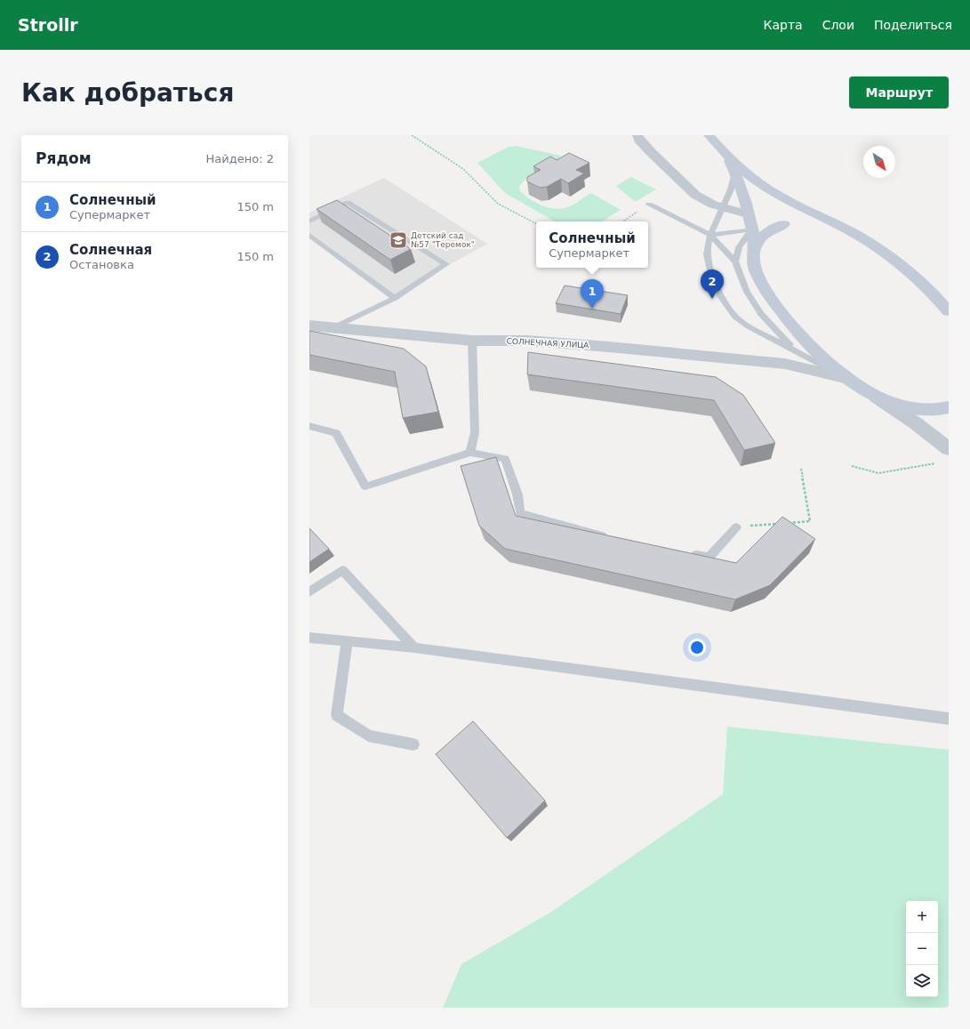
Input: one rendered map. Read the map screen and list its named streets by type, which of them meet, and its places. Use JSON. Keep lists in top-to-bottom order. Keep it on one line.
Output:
{"streets":{"street":["СОЛНЕЧНАЯ УЛИЦА"]},"places":{"school or university":["Детский сад №57 \"Теремок\""]},"north":"bottom right","page":{"header":"Strollr","nav":["Карта","Слои","Поделиться"],"buttons":"Маршрут","title":"Как добраться","heading":["Рядом","Найдено: 2"],"list":[{"mark":"1","name":"Солнечный","note":"Супермаркет","value":"150 m"},{"mark":"2","name":"Солнечная","note":"Остановка","value":"150 m"}],"popup":["Солнечный","Супермаркет"],"pins":["2","1"],"map_buttons":["+","−"]}}
